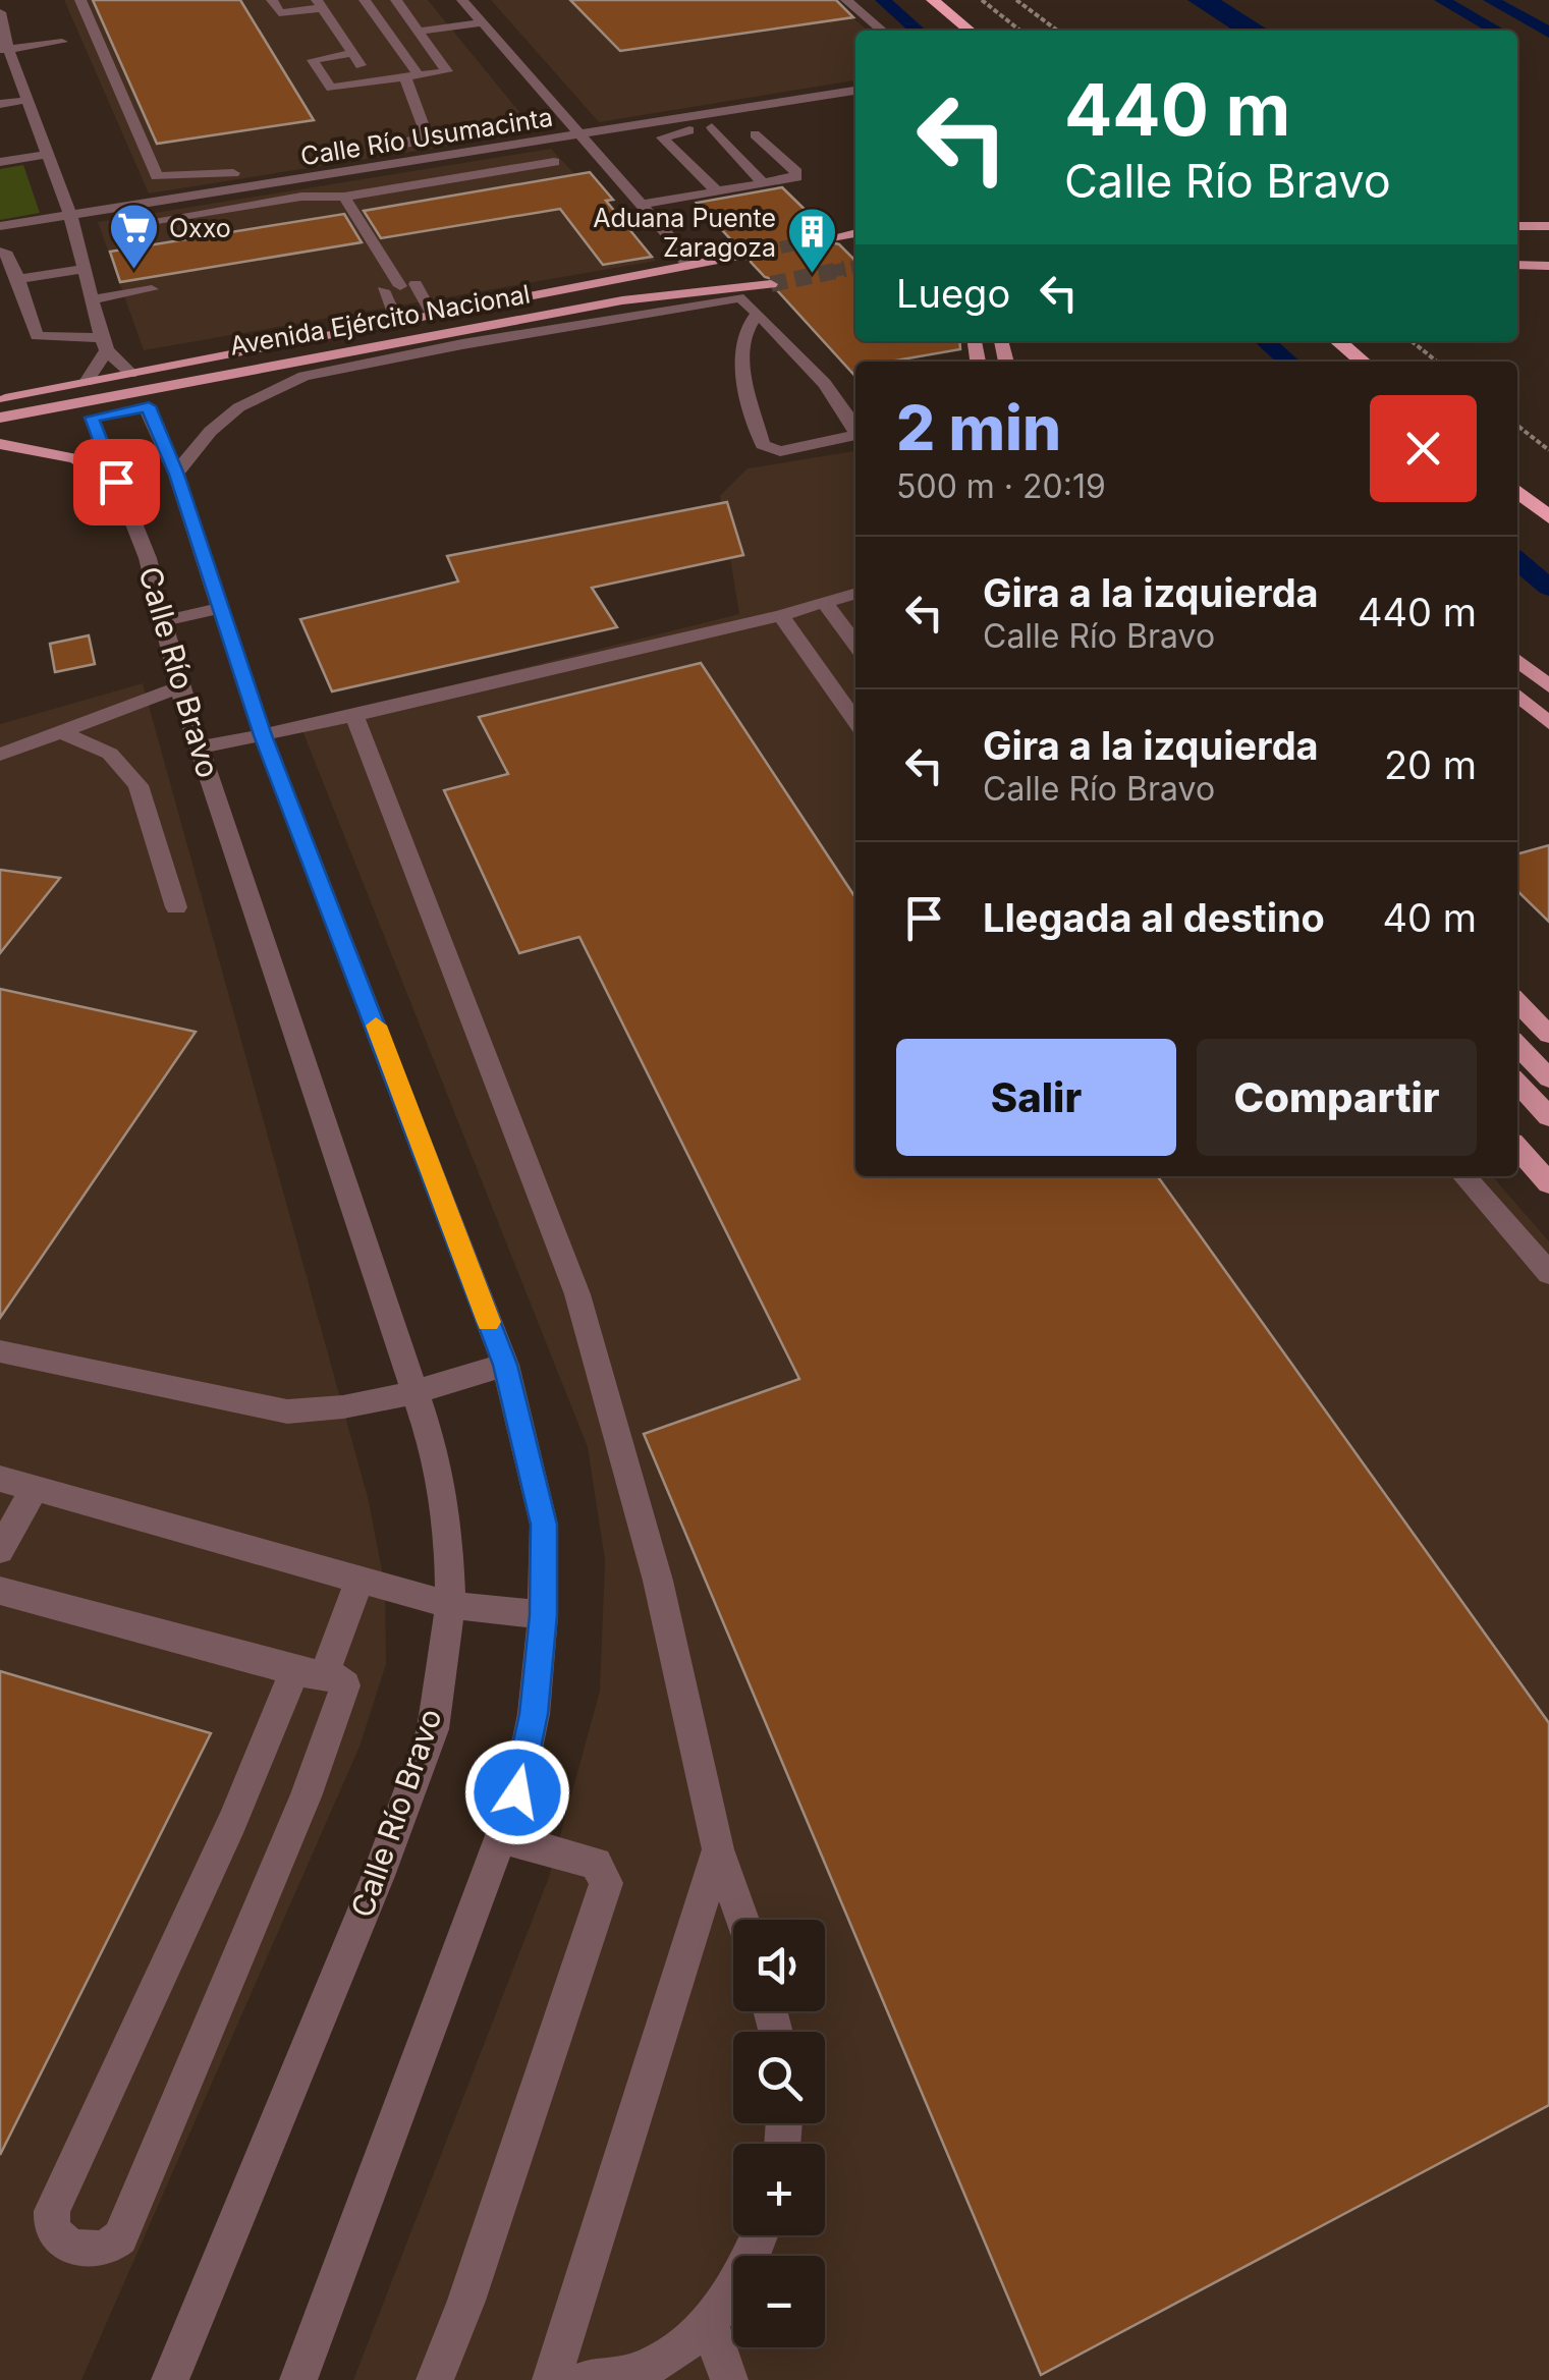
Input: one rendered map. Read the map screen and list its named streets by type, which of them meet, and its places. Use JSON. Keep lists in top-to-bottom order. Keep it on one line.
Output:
{"streets":{"main road":["Avenida Ejército Nacional"],"street":["Calle Río Usumacinta","Calle Río Bravo"]},"places":{"supermarket":["Oxxo"],"building":["Aduana Puente Zaragoza"]},"page":{"turn":["440 m","Calle Río Bravo"],"then":"Luego","heading":["2 min","500 m · 20:19"],"list":[{"name":"Gira a la izquierda","note":"Calle Río Bravo","value":"440 m"},{"name":"Gira a la izquierda","note":"Calle Río Bravo","value":"20 m"},{"name":"Llegada al destino","value":"40 m"}],"buttons":["Salir","Compartir"],"map_buttons":["+","−"]}}
